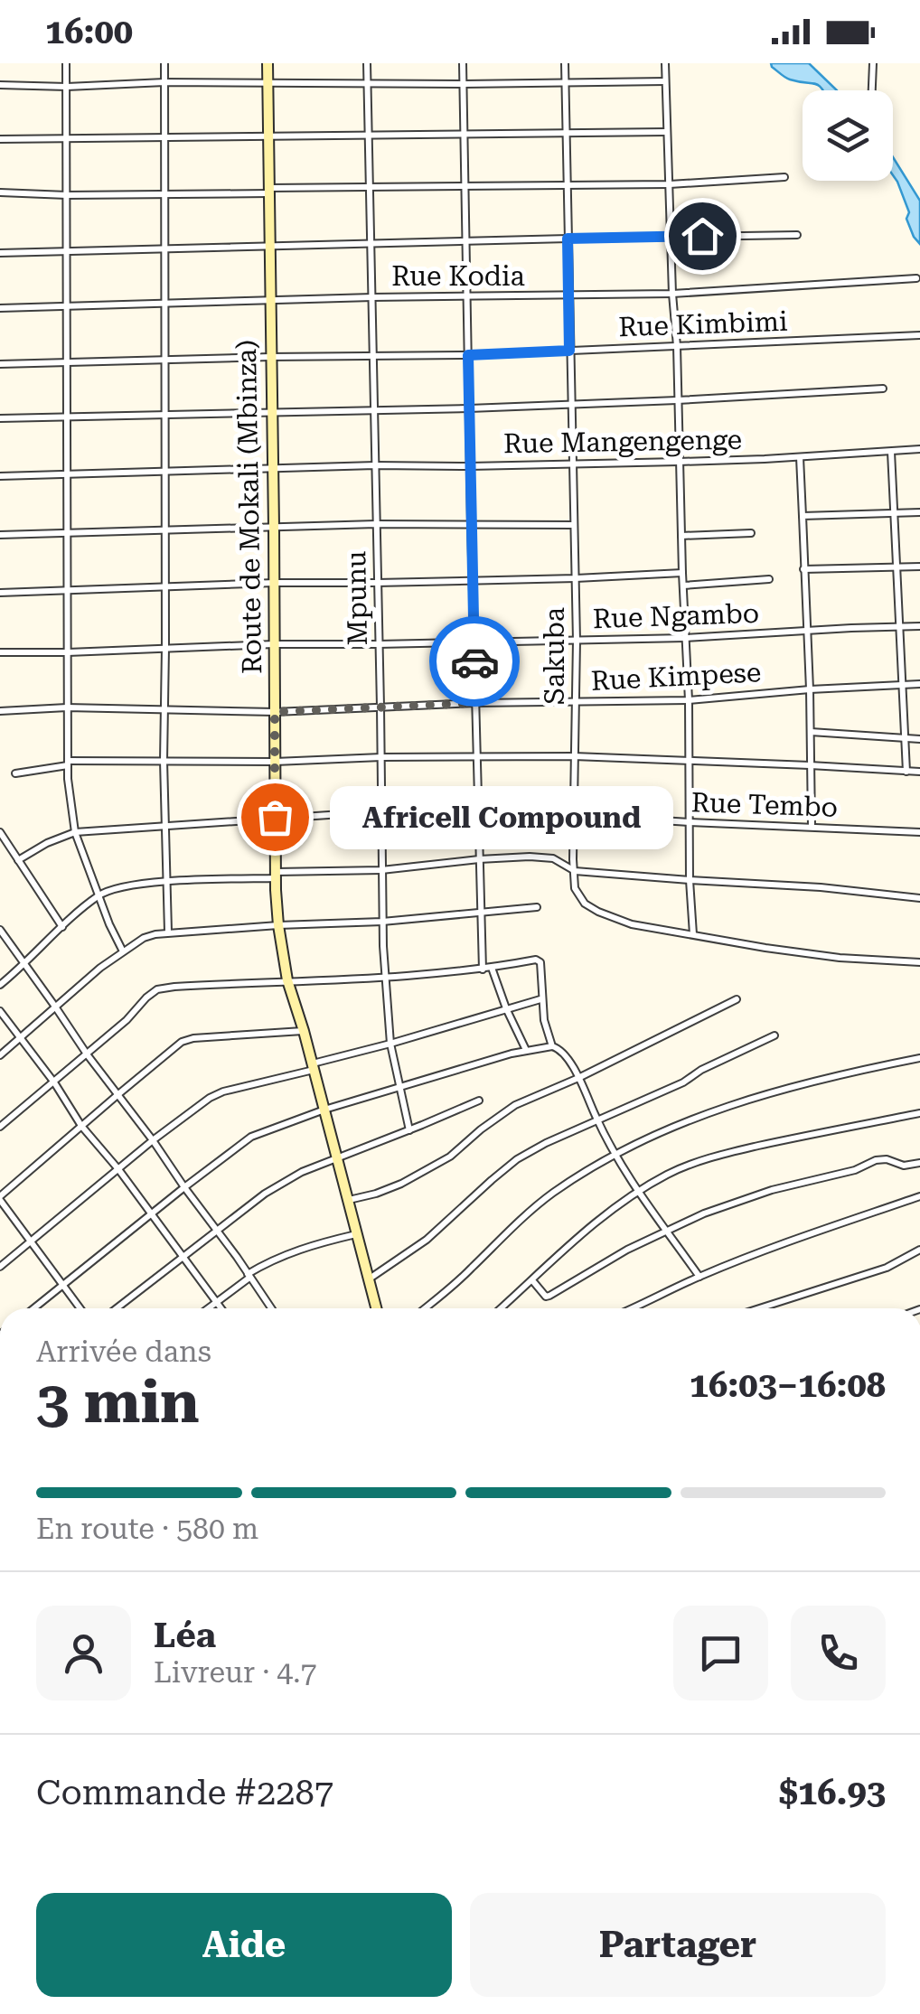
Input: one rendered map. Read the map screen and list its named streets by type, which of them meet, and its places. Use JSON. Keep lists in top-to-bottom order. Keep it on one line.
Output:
{"streets":{"street":["Rue Kodia","Rue Kimbimi","Rue Mangengenge","Route de Mokali (Mbinza)","Mpunu","Rue Ngambo","Sakuba","Rue Kimpese","Rue Tembo"]},"crossings":[["Rue Kodia","Route de Mokali (Mbinza)"],["Rue Kodia","Mpunu"],["Rue Kodia","Sakuba"],["Rue Kimbimi","Route de Mokali (Mbinza)"],["Rue Kimbimi","Mpunu"],["Rue Kimbimi","Sakuba"],["Rue Mangengenge","Route de Mokali (Mbinza)"],["Rue Mangengenge","Mpunu"],["Rue Mangengenge","Sakuba"],["Route de Mokali (Mbinza)","Rue Ngambo"],["Route de Mokali (Mbinza)","Rue Kimpese"],["Route de Mokali (Mbinza)","Rue Tembo"],["Mpunu","Rue Ngambo"],["Mpunu","Rue Kimpese"],["Mpunu","Rue Tembo"],["Rue Ngambo","Sakuba"],["Sakuba","Rue Kimpese"],["Sakuba","Rue Tembo"]],"places":["Africell Compound"],"page":{"status":"16:00","bubble":"Africell Compound","heading":["3 min","Arrivée dans","16:03–16:08"],"panel":["Léa","Livreur · 4.7","Commande #2287","$16.93"],"bar":"En route · 580 m","buttons":["Aide","Partager"]}}
